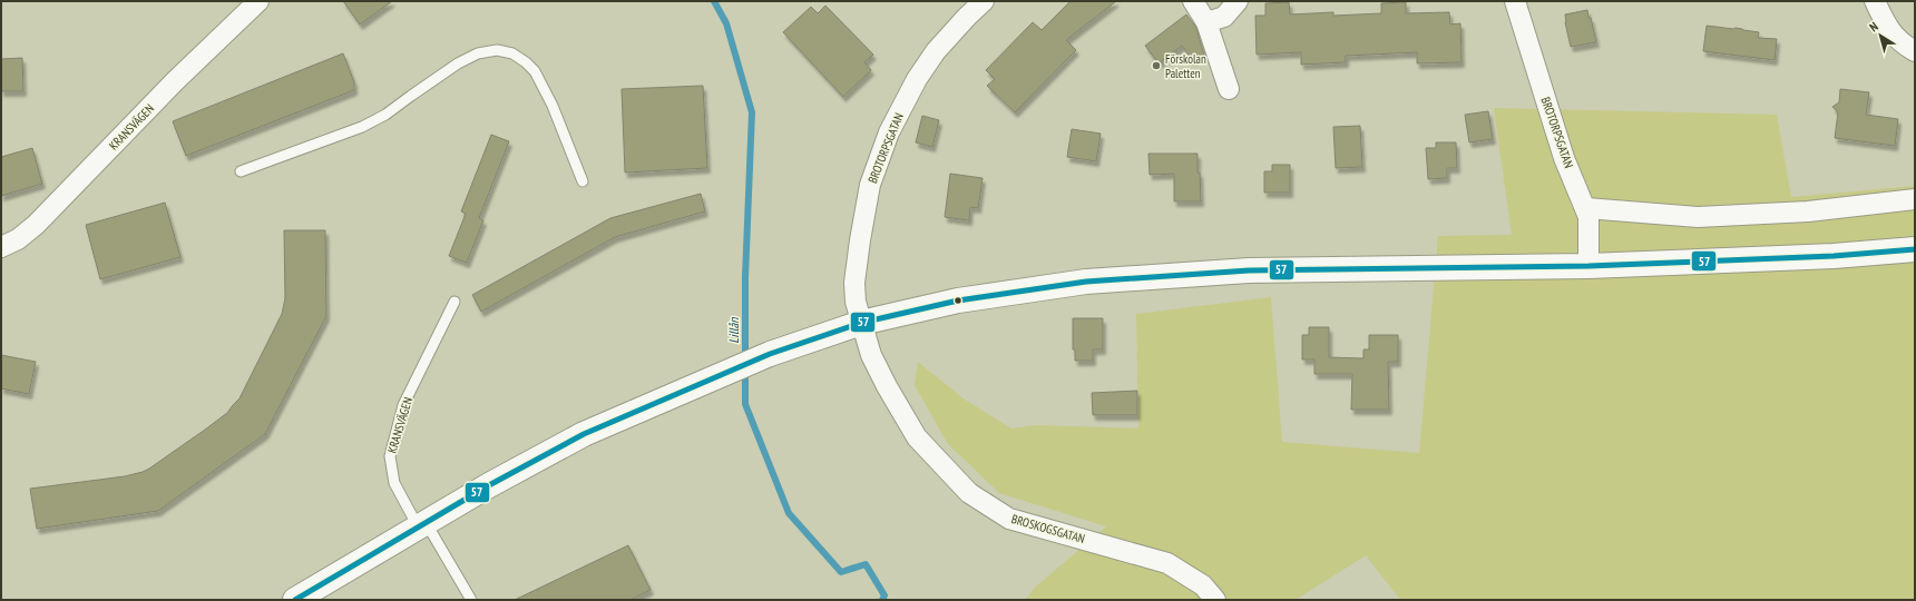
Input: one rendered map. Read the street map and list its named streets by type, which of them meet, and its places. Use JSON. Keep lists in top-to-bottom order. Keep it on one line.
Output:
{"streets":{"street":["KRANSVÄGEN","BROTORPSGATAN","BROSKOGSGATAN"]},"crossings":[["BROTORPSGATAN","BROSKOGSGATAN"]],"water":["Lillån"],"places":["Förskolan Paletten"],"lines":["transit line 57"],"north":"top left"}
